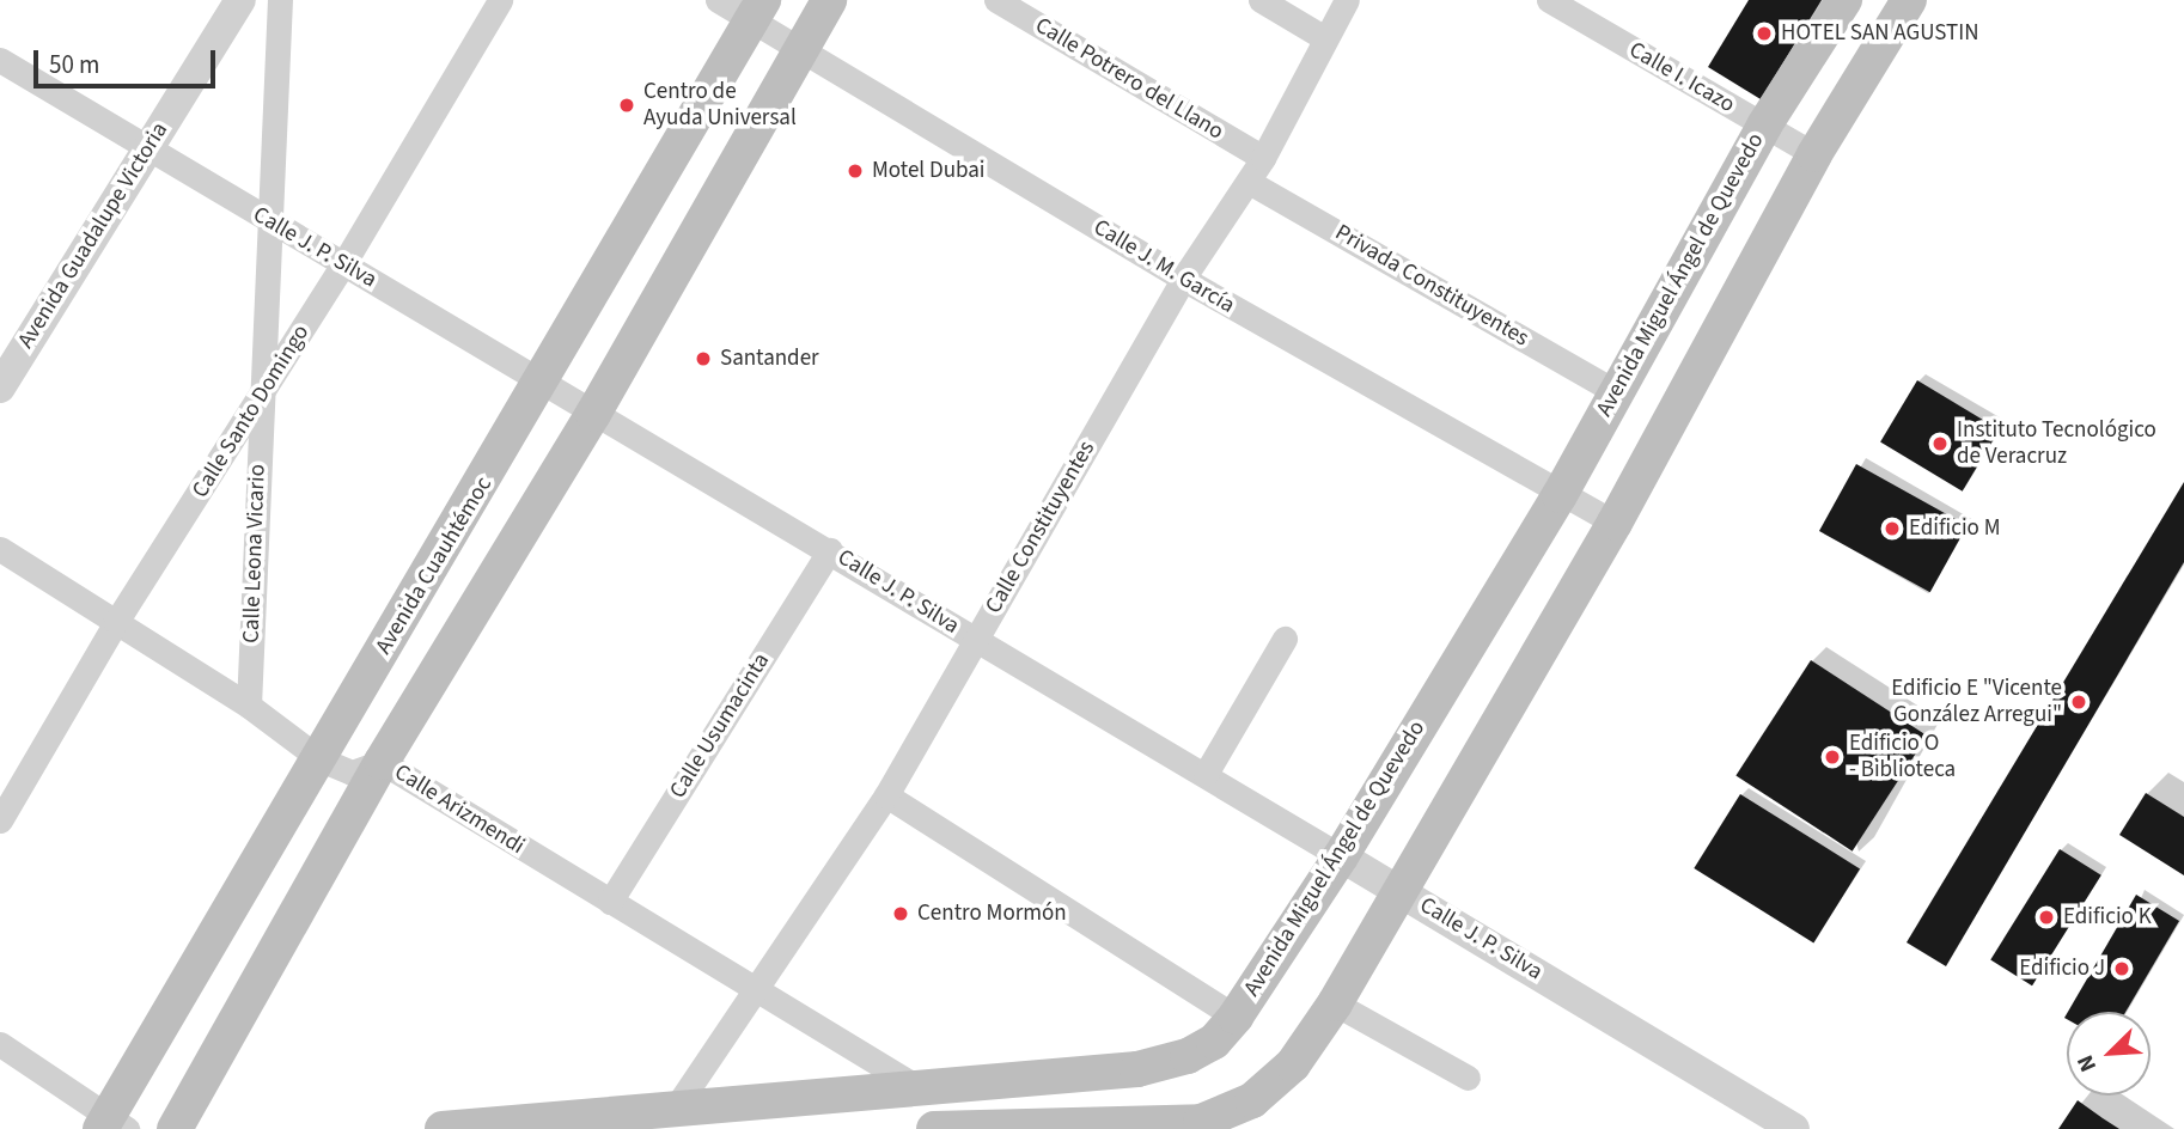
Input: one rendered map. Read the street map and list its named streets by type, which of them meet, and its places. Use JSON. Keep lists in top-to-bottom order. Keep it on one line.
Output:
{"streets":{"main road":["Avenida Miguel Ángel de Quevedo","Avenida Cuauhtémoc"],"street":["Calle I. Icazo","Calle Potrero del Llano","Avenida Guadalupe Victoria","Calle J. P. Silva","Calle J. M. García","Privada Constituyentes","Calle Santo Domingo","Calle Constituyentes","Calle Leona Vicario","Calle Usumacinta","Calle Arizmendi"]},"crossings":[["Calle I. Icazo","Avenida Miguel Ángel de Quevedo"],["Calle Potrero del Llano","Calle Constituyentes"],["Avenida Guadalupe Victoria","Calle J. P. Silva"],["Calle J. P. Silva","Avenida Miguel Ángel de Quevedo"],["Calle J. P. Silva","Calle Santo Domingo"],["Calle J. P. Silva","Calle Constituyentes"],["Calle J. P. Silva","Calle Leona Vicario"],["Calle J. P. Silva","Avenida Cuauhtémoc"],["Calle J. P. Silva","Calle Usumacinta"],["Calle J. M. García","Avenida Miguel Ángel de Quevedo"],["Calle J. M. García","Calle Constituyentes"],["Calle J. M. García","Avenida Cuauhtémoc"],["Avenida Miguel Ángel de Quevedo","Privada Constituyentes"],["Avenida Miguel Ángel de Quevedo","Calle Constituyentes"],["Avenida Miguel Ángel de Quevedo","Calle Arizmendi"],["Privada Constituyentes","Calle Constituyentes"],["Calle Santo Domingo","Calle Leona Vicario"],["Calle Santo Domingo","Calle Arizmendi"],["Calle Constituyentes","Calle Arizmendi"],["Calle Leona Vicario","Calle Arizmendi"],["Avenida Cuauhtémoc","Calle Arizmendi"],["Calle Usumacinta","Calle Arizmendi"]],"places":["HOTEL SAN AGUSTIN","Centro de Ayuda Universal","Motel Dubai","Santander","Instituto Tecnológico de Veracruz","Edificio M","Edificio E \"Vicente González Arregui\"","Edificio O - Biblioteca","Centro Mormón","Edificio K","Edificio J"],"scale_bar":"50 m","north":"bottom left"}
